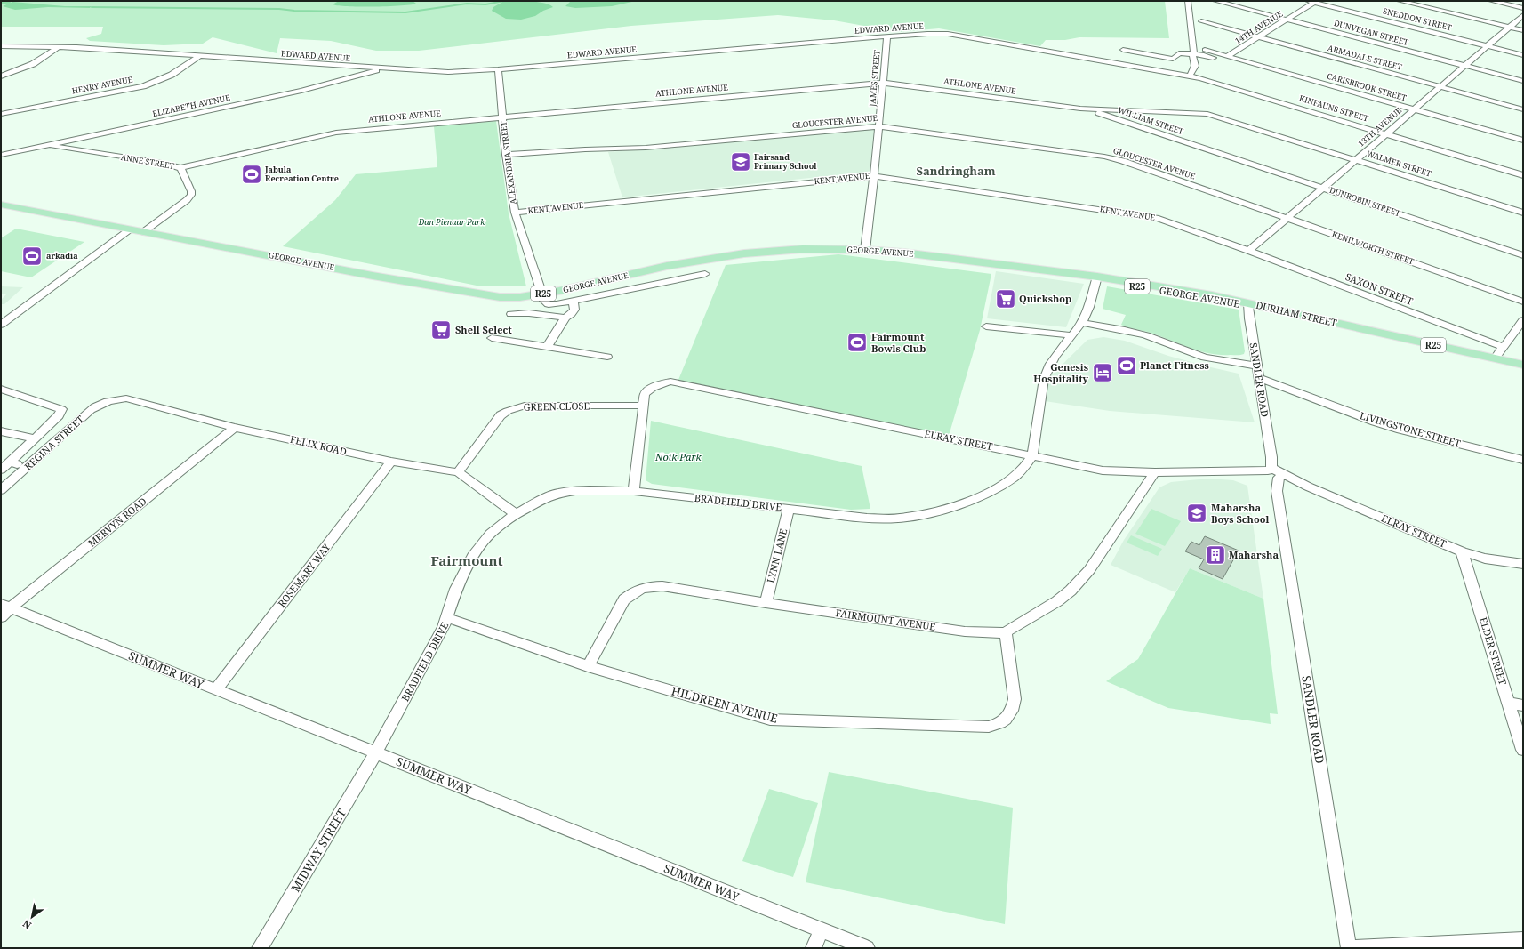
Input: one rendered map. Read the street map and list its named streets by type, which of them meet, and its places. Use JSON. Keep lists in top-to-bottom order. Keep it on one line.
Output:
{"streets":{"main road":["GEORGE AVENUE","R25","DURHAM STREET"],"street":["SNEDDON STREET","14TH AVENUE","EDWARD AVENUE","DUNVEGAN STREET","ARMADALE STREET","JAMES STREET","HENRY AVENUE","ATHLONE AVENUE","CARISBROOK STREET","ELIZABETH AVENUE","KINFAUNS STREET","WILLIAM STREET","GLOUCESTER AVENUE","13TH AVENUE","ANNE STREET","ALEXANDRIA STREET","WALMER STREET","KENT AVENUE","DUNROBIN STREET","KENILWORTH STREET","SAXON STREET","SANDLER ROAD","GREEN CLOSE","LIVINGSTONE STREET","ELRAY STREET","REGINA STREET","FELIX ROAD","BRADFIELD DRIVE","MERVYN ROAD","LYNN LANE","ROSEMARY WAY","FAIRMOUNT AVENUE","ELDER STREET","SUMMER WAY","HILDREEN AVENUE","MIDWAY STREET"]},"crossings":[["SNEDDON STREET","14TH AVENUE"],["SNEDDON STREET","13TH AVENUE"],["14TH AVENUE","DUNVEGAN STREET"],["14TH AVENUE","ARMADALE STREET"],["14TH AVENUE","CARISBROOK STREET"],["EDWARD AVENUE","JAMES STREET"],["EDWARD AVENUE","HENRY AVENUE"],["EDWARD AVENUE","ELIZABETH AVENUE"],["EDWARD AVENUE","KINFAUNS STREET"],["EDWARD AVENUE","ALEXANDRIA STREET"],["DUNVEGAN STREET","13TH AVENUE"],["ARMADALE STREET","13TH AVENUE"],["JAMES STREET","ATHLONE AVENUE"],["JAMES STREET","GLOUCESTER AVENUE"],["JAMES STREET","KENT AVENUE"],["JAMES STREET","GEORGE AVENUE"],["ATHLONE AVENUE","WILLIAM STREET"],["ATHLONE AVENUE","ANNE STREET"],["ATHLONE AVENUE","ALEXANDRIA STREET"],["ATHLONE AVENUE","WALMER STREET"],["CARISBROOK STREET","13TH AVENUE"],["ELIZABETH AVENUE","ANNE STREET"],["KINFAUNS STREET","13TH AVENUE"],["WILLIAM STREET","DUNROBIN STREET"],["GLOUCESTER AVENUE","ALEXANDRIA STREET"],["GLOUCESTER AVENUE","KENILWORTH STREET"],["13TH AVENUE","WALMER STREET"],["13TH AVENUE","KENT AVENUE"],["13TH AVENUE","DUNROBIN STREET"],["13TH AVENUE","KENILWORTH STREET"],["13TH AVENUE","SAXON STREET"],["ANNE STREET","GEORGE AVENUE"],["ALEXANDRIA STREET","KENT AVENUE"],["ALEXANDRIA STREET","GEORGE AVENUE"],["KENT AVENUE","SAXON STREET"],["GEORGE AVENUE","DURHAM STREET"],["GEORGE AVENUE","SANDLER ROAD"],["GEORGE AVENUE","BRADFIELD DRIVE"],["DURHAM STREET","SANDLER ROAD"],["SANDLER ROAD","LIVINGSTONE STREET"],["SANDLER ROAD","ELRAY STREET"],["GREEN CLOSE","ELRAY STREET"],["GREEN CLOSE","FELIX ROAD"],["ELRAY STREET","BRADFIELD DRIVE"],["ELRAY STREET","FAIRMOUNT AVENUE"],["ELRAY STREET","ELDER STREET"],["REGINA STREET","FELIX ROAD"],["FELIX ROAD","BRADFIELD DRIVE"],["FELIX ROAD","MERVYN ROAD"],["FELIX ROAD","ROSEMARY WAY"],["BRADFIELD DRIVE","LYNN LANE"],["BRADFIELD DRIVE","SUMMER WAY"],["BRADFIELD DRIVE","HILDREEN AVENUE"],["BRADFIELD DRIVE","MIDWAY STREET"],["MERVYN ROAD","SUMMER WAY"],["LYNN LANE","FAIRMOUNT AVENUE"],["ROSEMARY WAY","SUMMER WAY"],["FAIRMOUNT AVENUE","HILDREEN AVENUE"],["SUMMER WAY","MIDWAY STREET"]],"districts":["Sandringham","Fairmount"],"parks":["Dan Pienaar Park","Noik Park"],"places":{"school or university":["Fairsand Primary School","Maharsha Boys School"],"sports":["Jabula Recreation Centre","arkadia","Fairmount Bowls Club","Planet Fitness"],"supermarket":["Quickshop","Shell Select"],"hotel":["Genesis Hospitality"],"building":["Maharsha"]},"north":"bottom left"}
